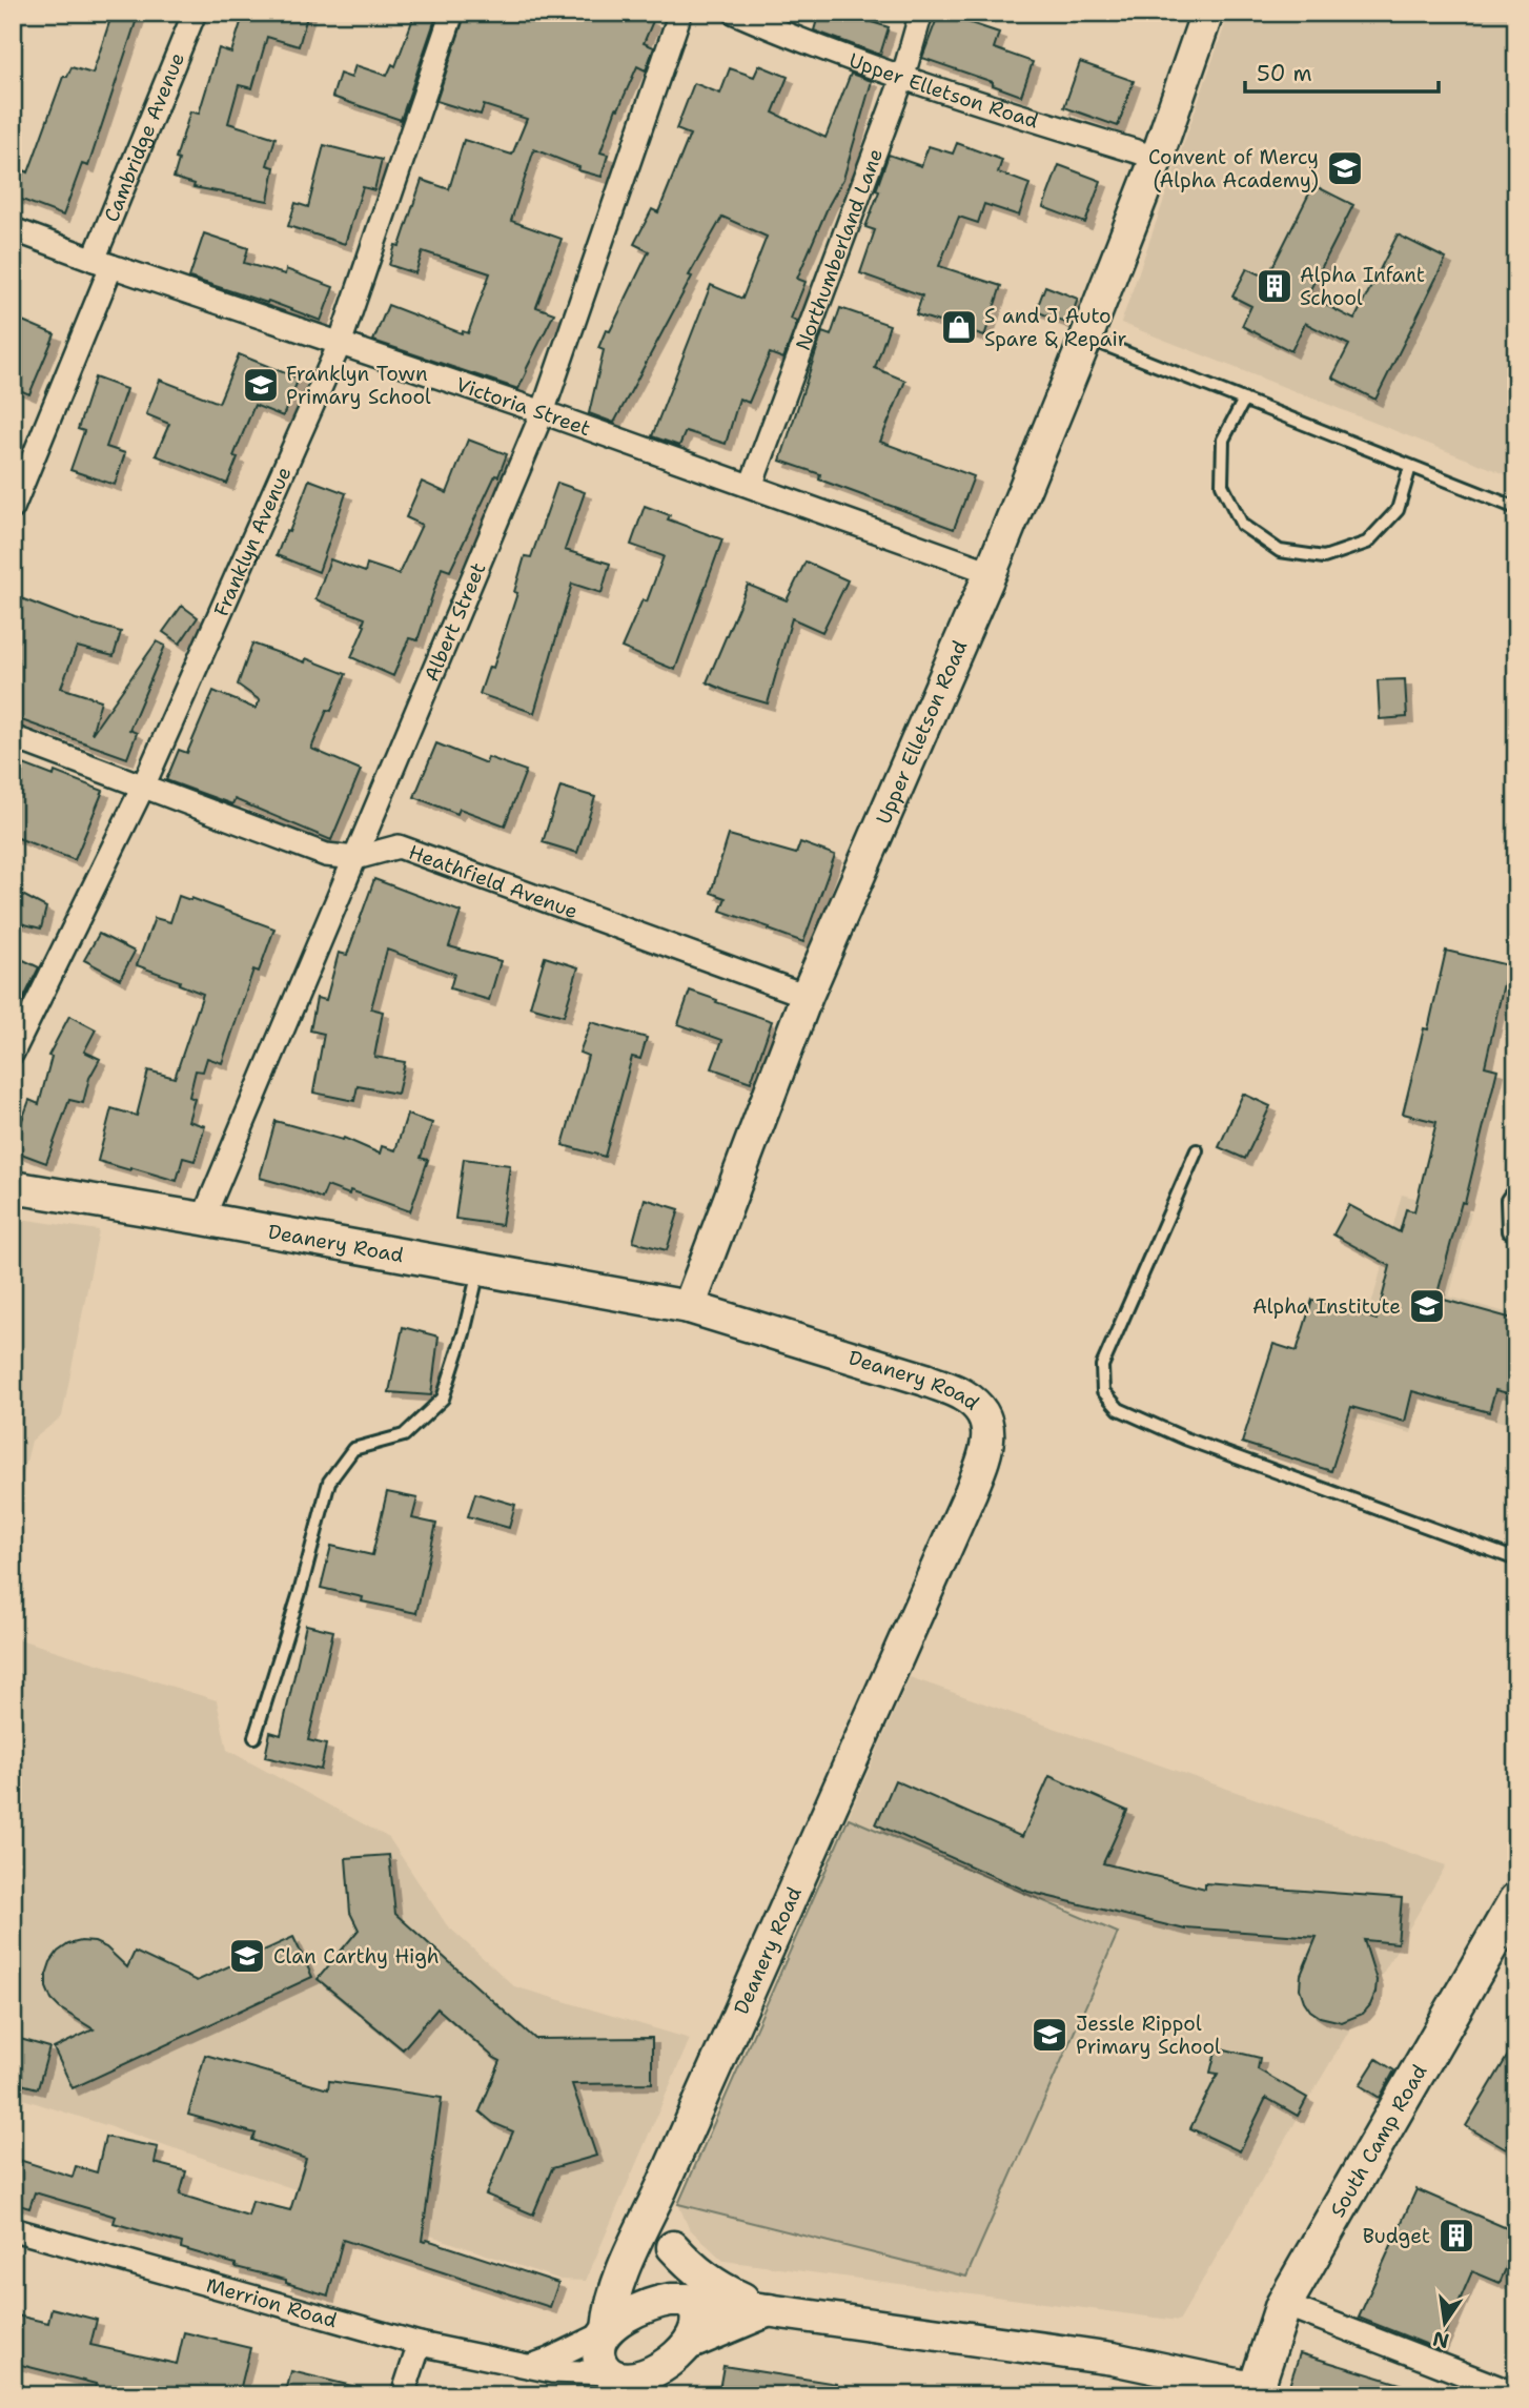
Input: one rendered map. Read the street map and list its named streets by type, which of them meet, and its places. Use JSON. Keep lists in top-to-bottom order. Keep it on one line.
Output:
{"streets":{"main road":["South Camp Road"],"street":["Upper Elletson Road","Cambridge Avenue","Northumberland Lane","Victoria Street","Franklyn Avenue","Albert Street","Heathfield Avenue","Deanery Road","Merrion Road"]},"crossings":[["Upper Elletson Road","Northumberland Lane"],["Upper Elletson Road","Victoria Street"],["Upper Elletson Road","Heathfield Avenue"],["Upper Elletson Road","Deanery Road"],["Cambridge Avenue","Victoria Street"],["Northumberland Lane","Victoria Street"],["Victoria Street","Franklyn Avenue"],["Victoria Street","Albert Street"],["Franklyn Avenue","Heathfield Avenue"],["Albert Street","Heathfield Avenue"],["Albert Street","Deanery Road"],["Deanery Road","Merrion Road"]],"places":{"school or university":["Convent of Mercy (Alpha Academy)","Franklyn Town Primary School","Alpha Institute","Clan Carthy High","Jessle Rippol Primary School"],"building":["Alpha Infant School","Budget"],"shop":["S and J Auto Spare & Repair"]},"scale_bar":"50 m","north":"bottom"}
